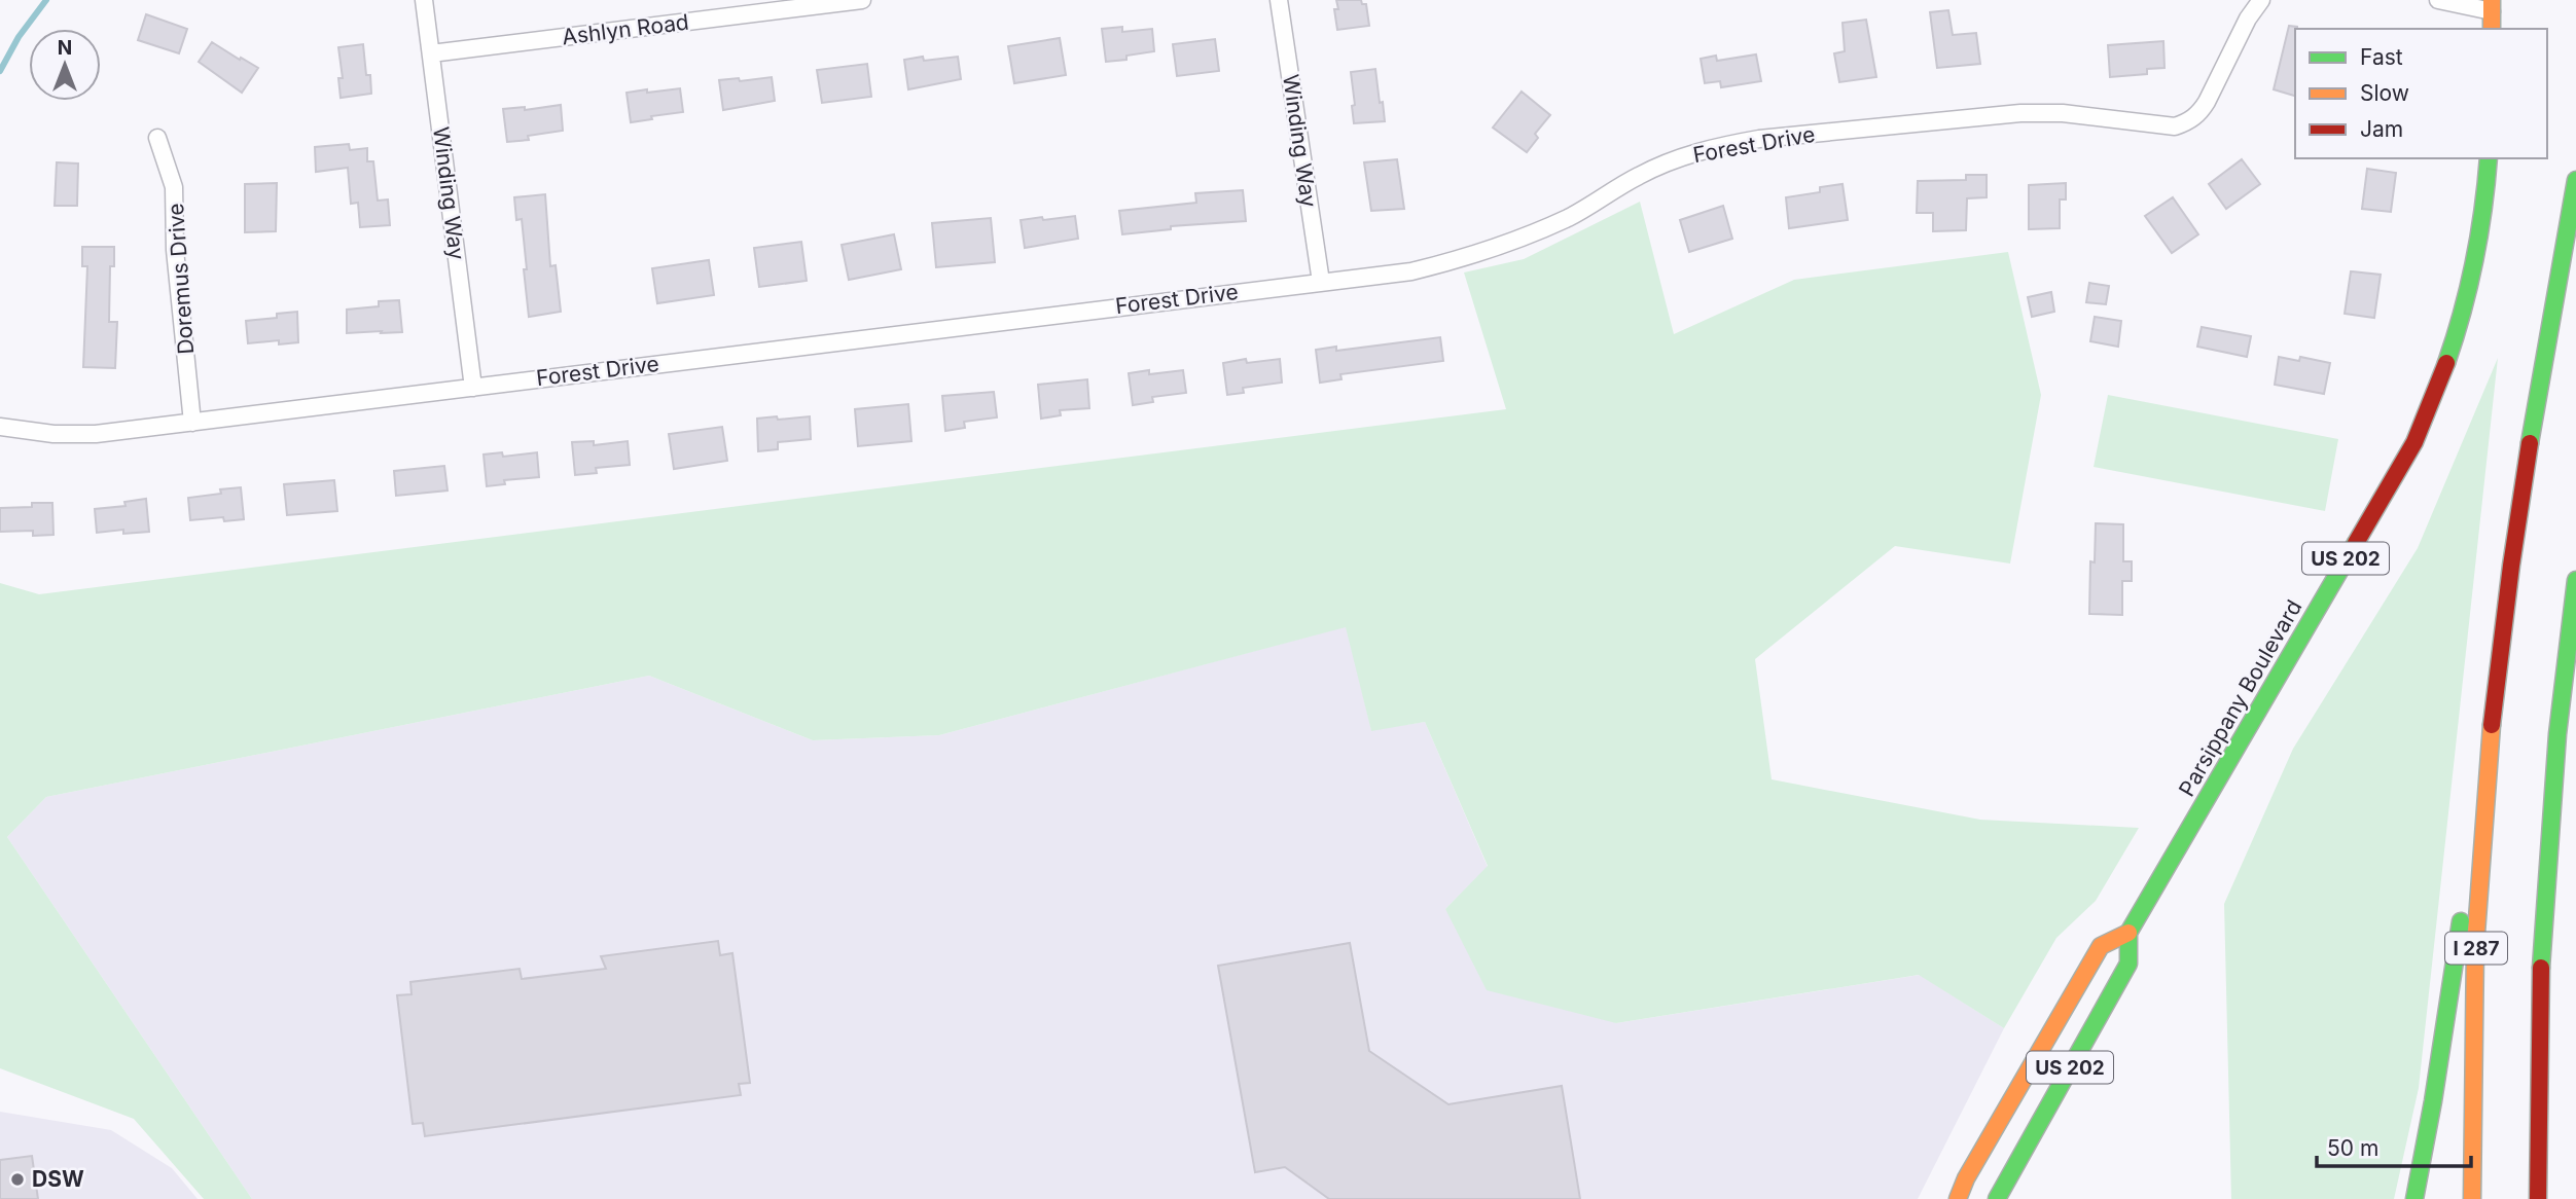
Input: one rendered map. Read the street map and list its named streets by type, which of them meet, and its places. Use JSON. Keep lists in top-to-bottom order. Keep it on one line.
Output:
{"streets":{"main road":["US 202","Parsippany Boulevard","I 287"],"street":["Ashlyn Road","Winding Way","Forest Drive","Doremus Drive"]},"crossings":[["Ashlyn Road","Winding Way"],["Winding Way","Forest Drive"],["Forest Drive","Doremus Drive"]],"places":["DSW"],"legend":["Fast","Slow","Jam"],"scale_bar":"50 m","north":"top"}
